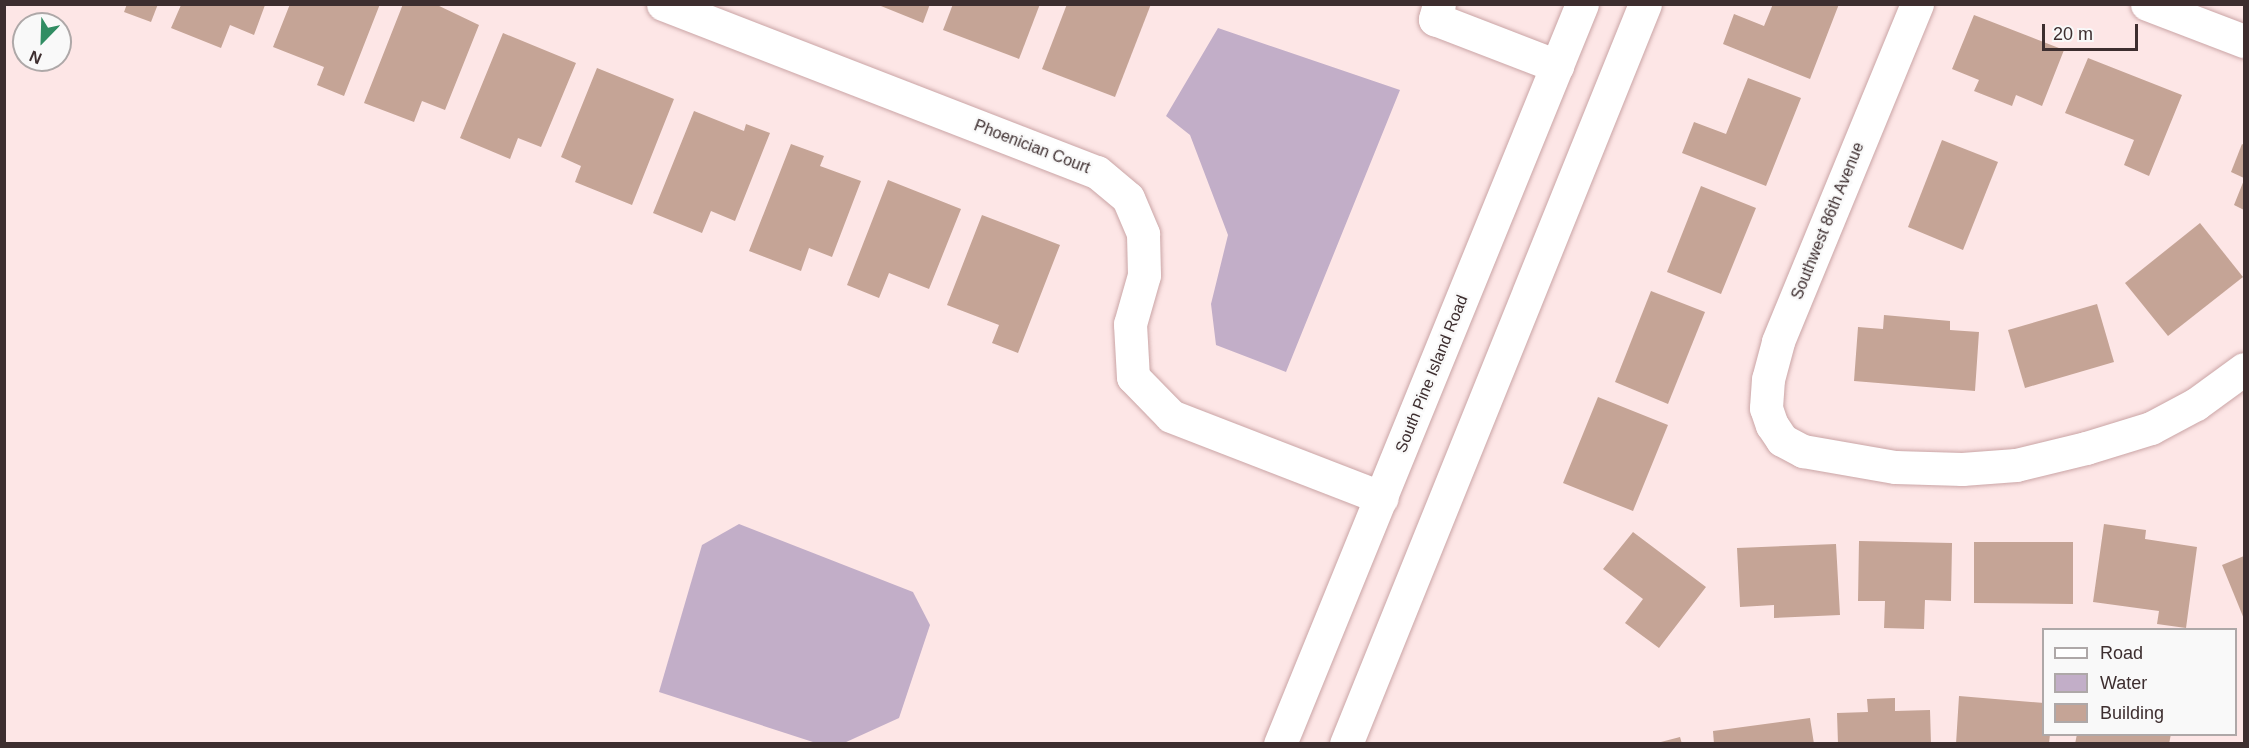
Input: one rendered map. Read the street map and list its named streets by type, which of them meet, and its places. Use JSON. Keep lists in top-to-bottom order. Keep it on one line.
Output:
{"streets":{"street":["Phoenician Court","Southwest 86th Avenue","South Pine Island Road"]},"crossings":[["Phoenician Court","South Pine Island Road"]],"legend":["Road","Water","Building"],"scale_bar":"20 m","north":"bottom left"}
